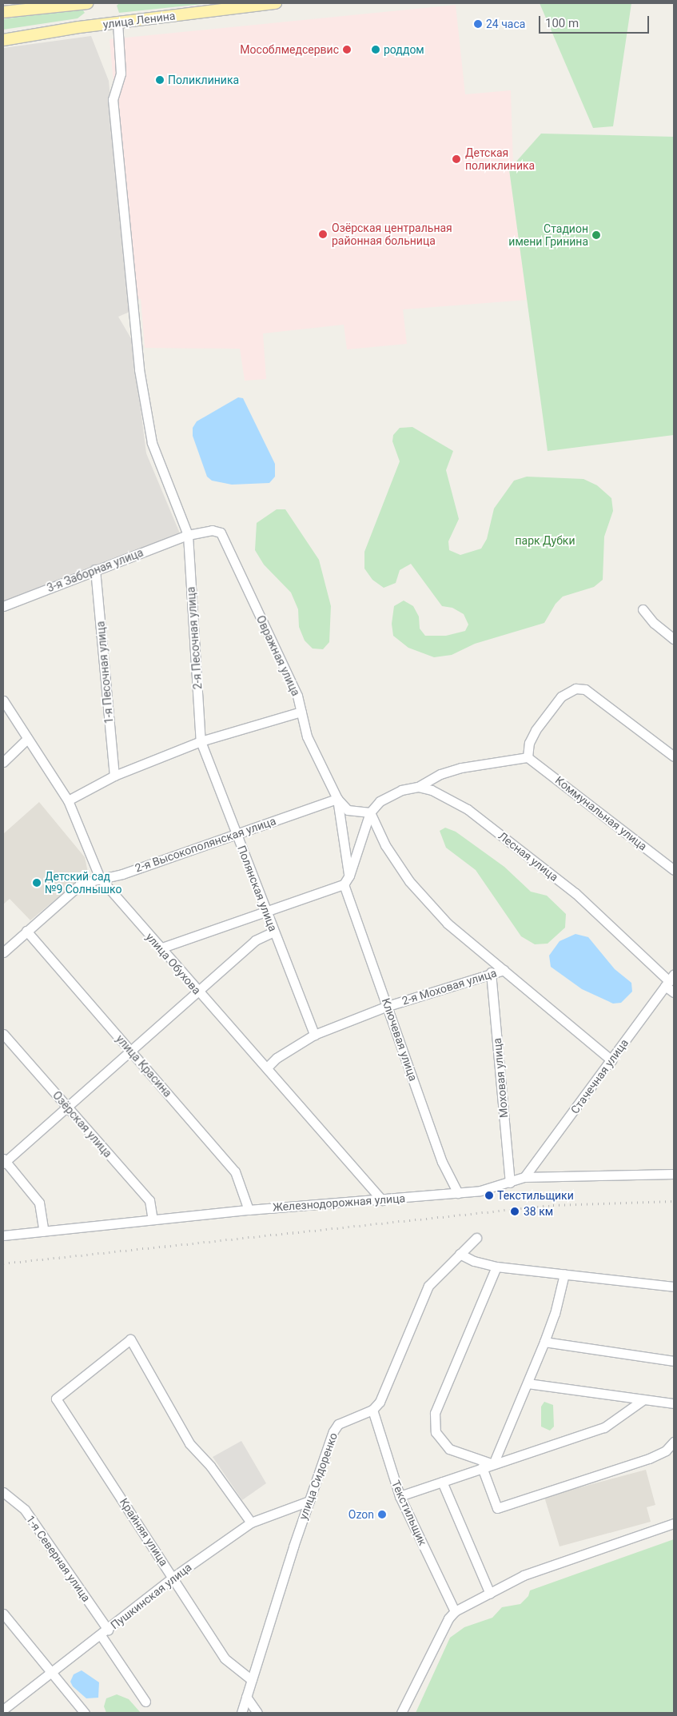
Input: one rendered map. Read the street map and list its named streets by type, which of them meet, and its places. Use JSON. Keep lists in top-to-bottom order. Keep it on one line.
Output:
{"streets":{"main road":["улица Ленина"],"street":["3-я Заборная улица","2-я Песочная улица","Овражная улица","1-я Песочная улица","Коммунальная улица","2-я Высокополянская улица","Лесная улица","Полянская улица","улица Обухова","2-я Моховая улица","Ключевая улица","улица Красина","Стачечная улица","Моховая улица","Озёрская улица","Железнодорожная улица","улица Сидоренко","Текстильщик","Крайняя улица","1-я Северная улица","Пушкинская улица"]},"crossings":[["улица Ленина","2-я Песочная улица"],["3-я Заборная улица","2-я Песочная улица"],["3-я Заборная улица","Овражная улица"],["3-я Заборная улица","1-я Песочная улица"],["2-я Песочная улица","Овражная улица"],["2-я Песочная улица","Полянская улица"],["Овражная улица","2-я Высокополянская улица"],["2-я Высокополянская улица","Полянская улица"],["2-я Высокополянская улица","улица Обухова"],["2-я Высокополянская улица","улица Красина"],["Лесная улица","Стачечная улица"],["Полянская улица","2-я Моховая улица"],["улица Обухова","2-я Моховая улица"],["улица Обухова","Железнодорожная улица"],["2-я Моховая улица","Ключевая улица"],["2-я Моховая улица","Моховая улица"],["Ключевая улица","Железнодорожная улица"],["улица Красина","Железнодорожная улица"],["Стачечная улица","Железнодорожная улица"],["Моховая улица","Железнодорожная улица"],["Озёрская улица","Железнодорожная улица"],["улица Сидоренко","Текстильщик"],["улица Сидоренко","Крайняя улица"],["улица Сидоренко","Пушкинская улица"],["Крайняя улица","Пушкинская улица"],["1-я Северная улица","Пушкинская улица"]],"parks":["парк Дубки"],"places":["24 часа","Мособлмедсервис","роддом","Поликлиника","Детская поликлиника","Озёрская центральная районная больница","Стадион имени Гринина","Детский сад №9 Солнышко","Текстильщики","38 км","Ozon"],"scale_bar":"100 m"}
